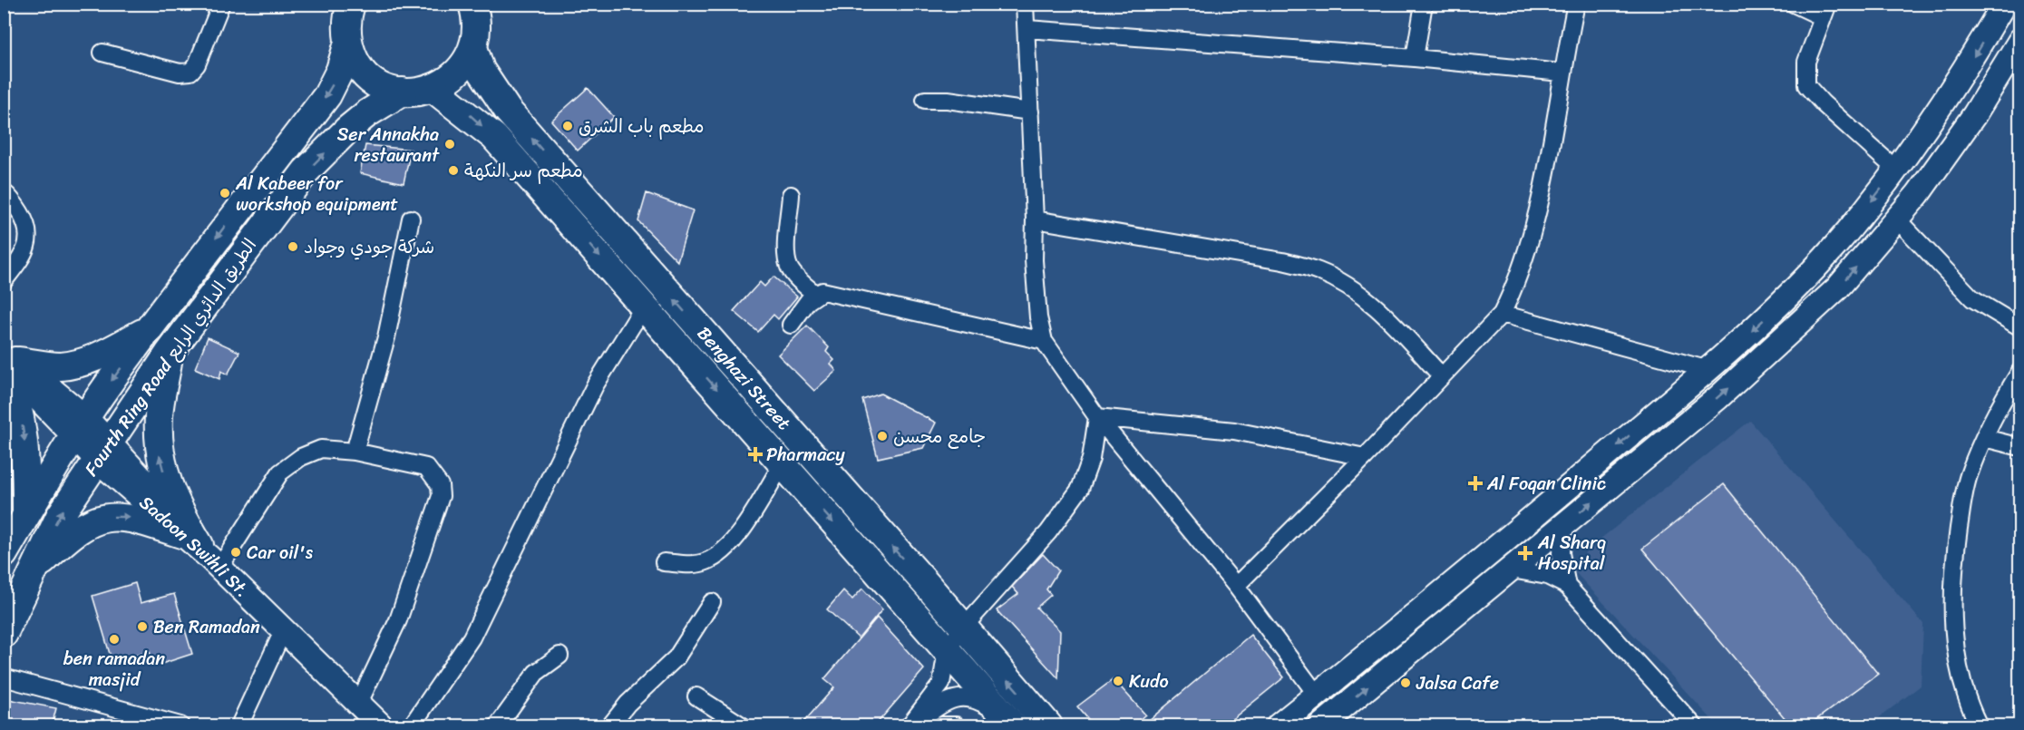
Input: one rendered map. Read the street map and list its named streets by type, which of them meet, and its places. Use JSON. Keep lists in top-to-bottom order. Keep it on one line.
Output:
{"streets":{"main road":["Fourth Ring Road الطريق الدائري الرابع","Benghazi Street","Sadoon Swihli St."]},"crossings":[["Fourth Ring Road الطريق الدائري الرابع","Sadoon Swihli St."]],"places":{"other":["مطعم باب الشرق","Ser Annakha restaurant","مطعم سر النكهة","Al Kabeer for workshop equipment","شركة جودي وجواد","جامع محسن","Car oil's","Ben Ramadan","ben ramadan masjid","Kudo","Jalsa Cafe"],"health":["Pharmacy","Al Foqan Clinic","Al Sharq Hospital"]}}
